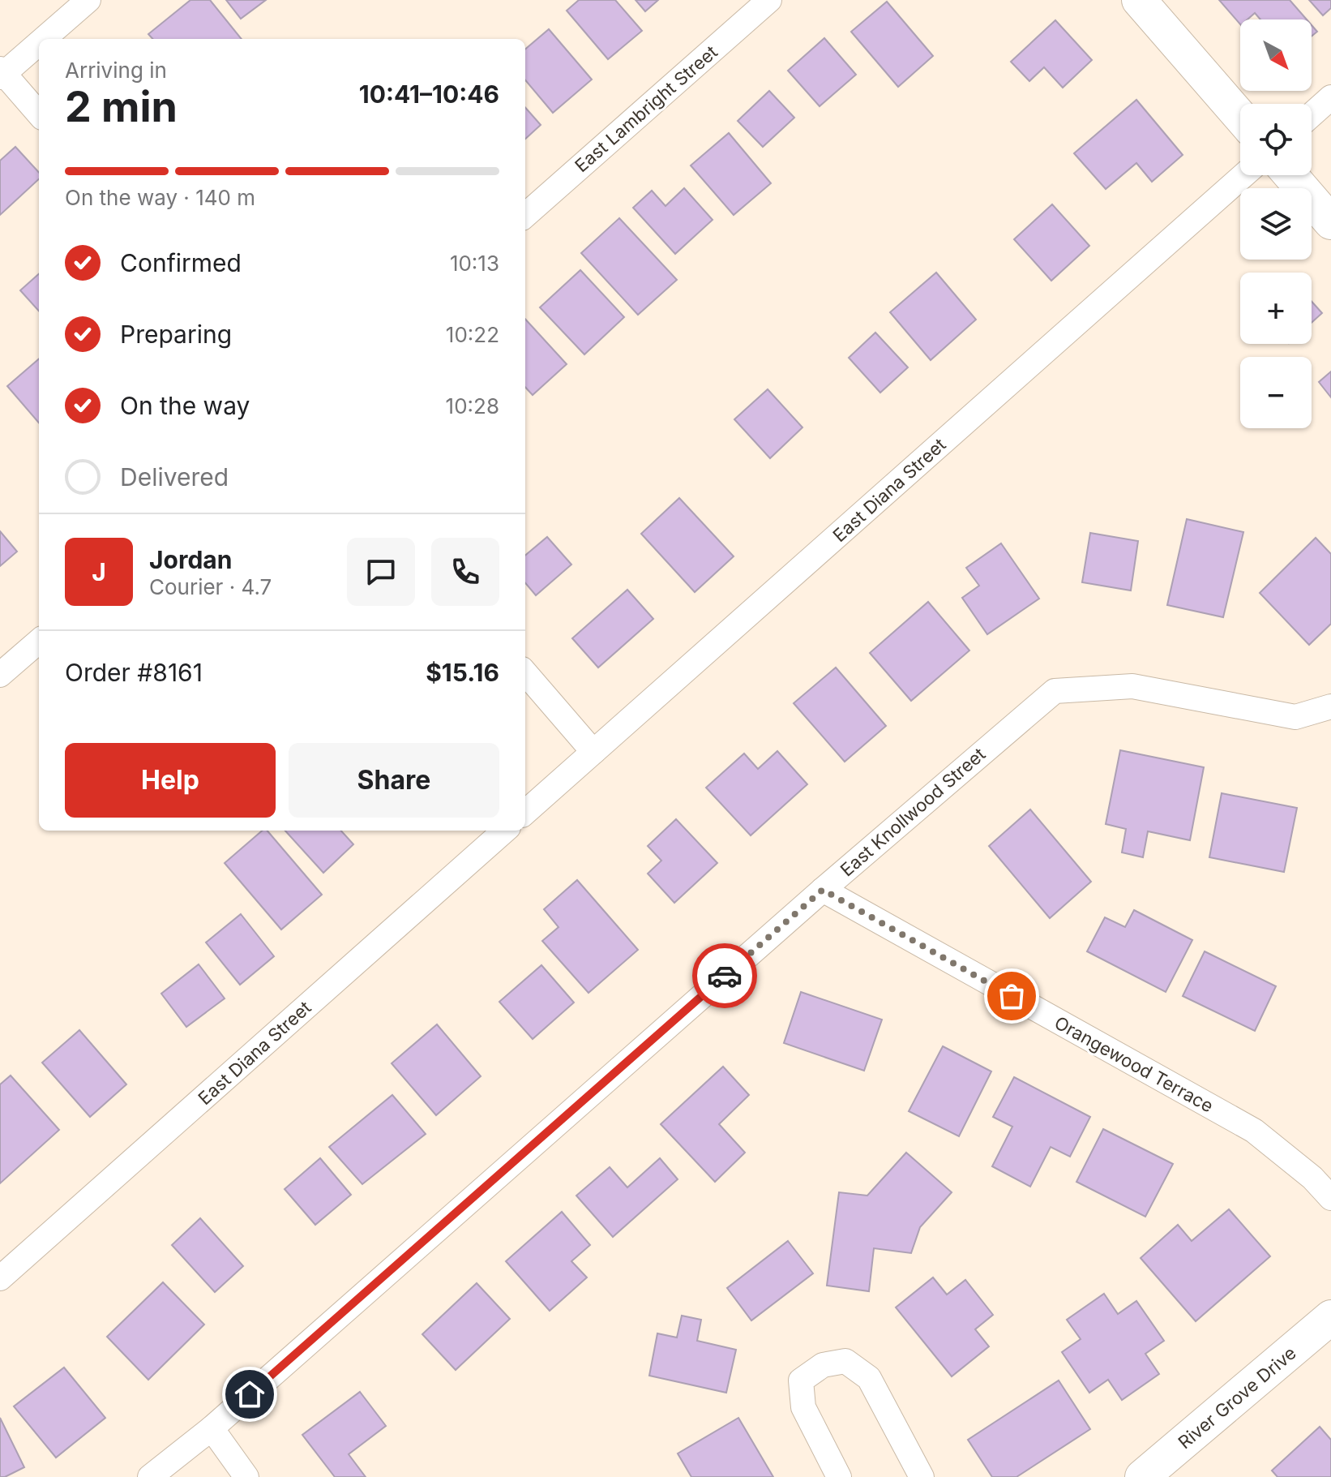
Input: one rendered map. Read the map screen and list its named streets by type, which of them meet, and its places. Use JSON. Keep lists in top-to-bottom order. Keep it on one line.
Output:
{"streets":{"street":["East Lambright Street","East Diana Street","East Knollwood Street","Orangewood Terrace","River Grove Drive"]},"crossings":[["East Knollwood Street","Orangewood Terrace"]],"north":"bottom right","page":{"map_buttons":["+","−"],"heading":["2 min","Arriving in","10:41–10:46"],"panel":["Jordan","Courier · 4.7","Order #8161","$15.16"],"bar":"On the way · 140 m","list":[["Confirmed","10:13"],["Preparing","10:22"],["On the way","10:28"],"Delivered"],"round":"J","buttons":["Help","Share"]}}
